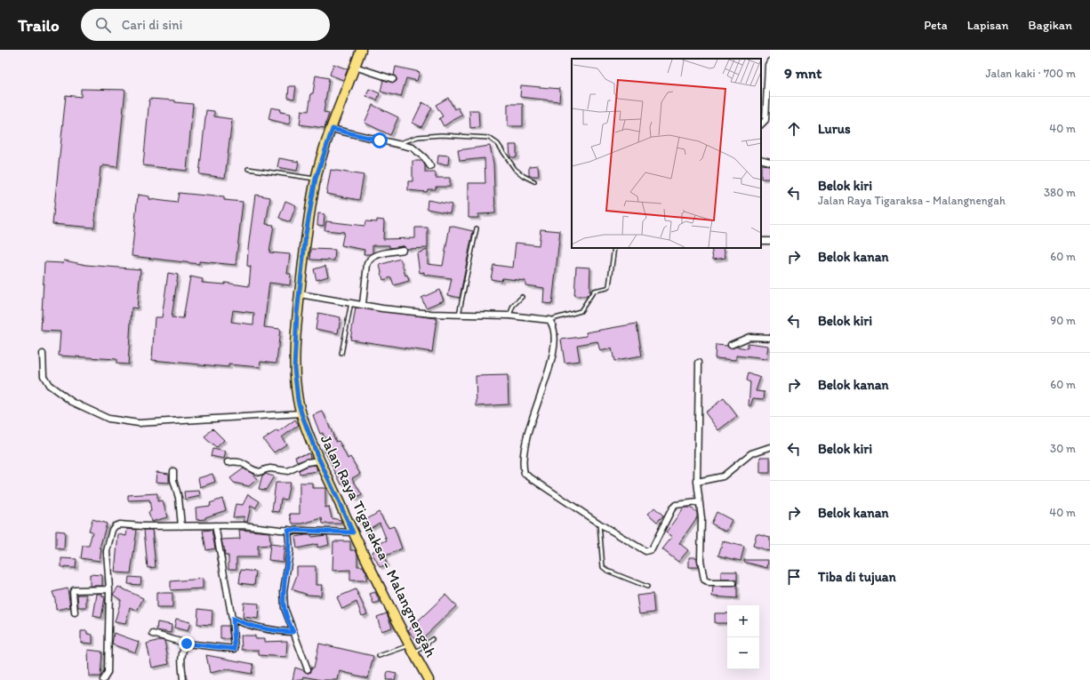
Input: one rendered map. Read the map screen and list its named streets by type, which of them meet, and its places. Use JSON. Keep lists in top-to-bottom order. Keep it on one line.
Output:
{"streets":{"main road":["Jalan Raya Tigaraksa - Malangnengah"]},"page":{"header":"Trailo","search":"Cari di sini","nav":["Peta","Lapisan","Bagikan"],"heading":["9 mnt","Jalan kaki · 700 m"],"list":[["Lurus","40 m"],["Belok kiri","Jalan Raya Tigaraksa - Malangnengah","380 m"],["Belok kanan","60 m"],["Belok kiri","90 m"],["Belok kanan","60 m"],["Belok kiri","30 m"],["Belok kanan","40 m"],"Tiba di tujuan"],"map_buttons":["+","−"]}}
